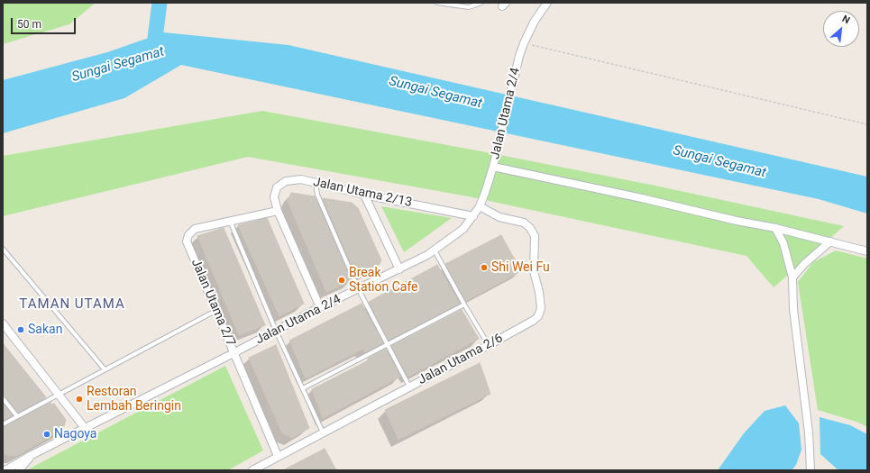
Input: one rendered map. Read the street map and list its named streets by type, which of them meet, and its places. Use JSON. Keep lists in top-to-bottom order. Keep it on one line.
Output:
{"streets":{"street":["Jalan Utama 2/4","Jalan Utama 2/13","Jalan Utama 2/7","Jalan Utama 2/6"]},"crossings":[["Jalan Utama 2/4","Jalan Utama 2/13"],["Jalan Utama 2/4","Jalan Utama 2/7"],["Jalan Utama 2/4","Jalan Utama 2/6"],["Jalan Utama 2/13","Jalan Utama 2/7"],["Jalan Utama 2/7","Jalan Utama 2/6"]],"districts":["TAMAN UTAMA"],"water":["Sungai Segamat"],"places":["Shi Wei Fu","Break Station Cafe","Sakan","Restoran Lembah Beringin","Nagoya"],"scale_bar":"50 m","north":"top right"}
